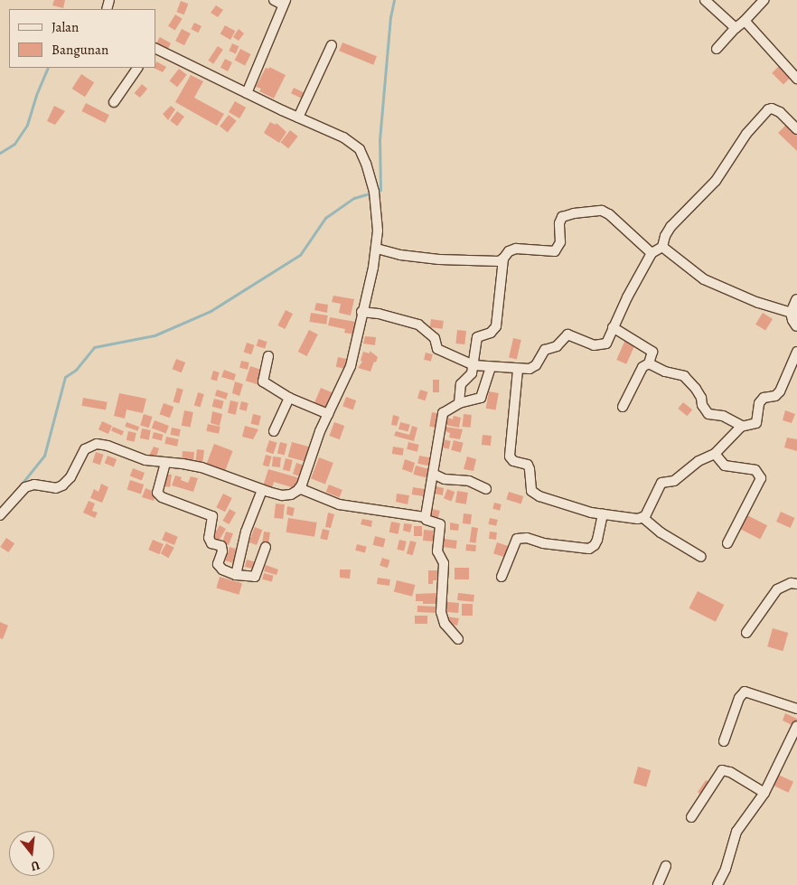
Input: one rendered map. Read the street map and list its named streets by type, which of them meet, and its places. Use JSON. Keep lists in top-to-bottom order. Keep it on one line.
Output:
{"legend":["Jalan","Bangunan"],"north":"bottom"}
